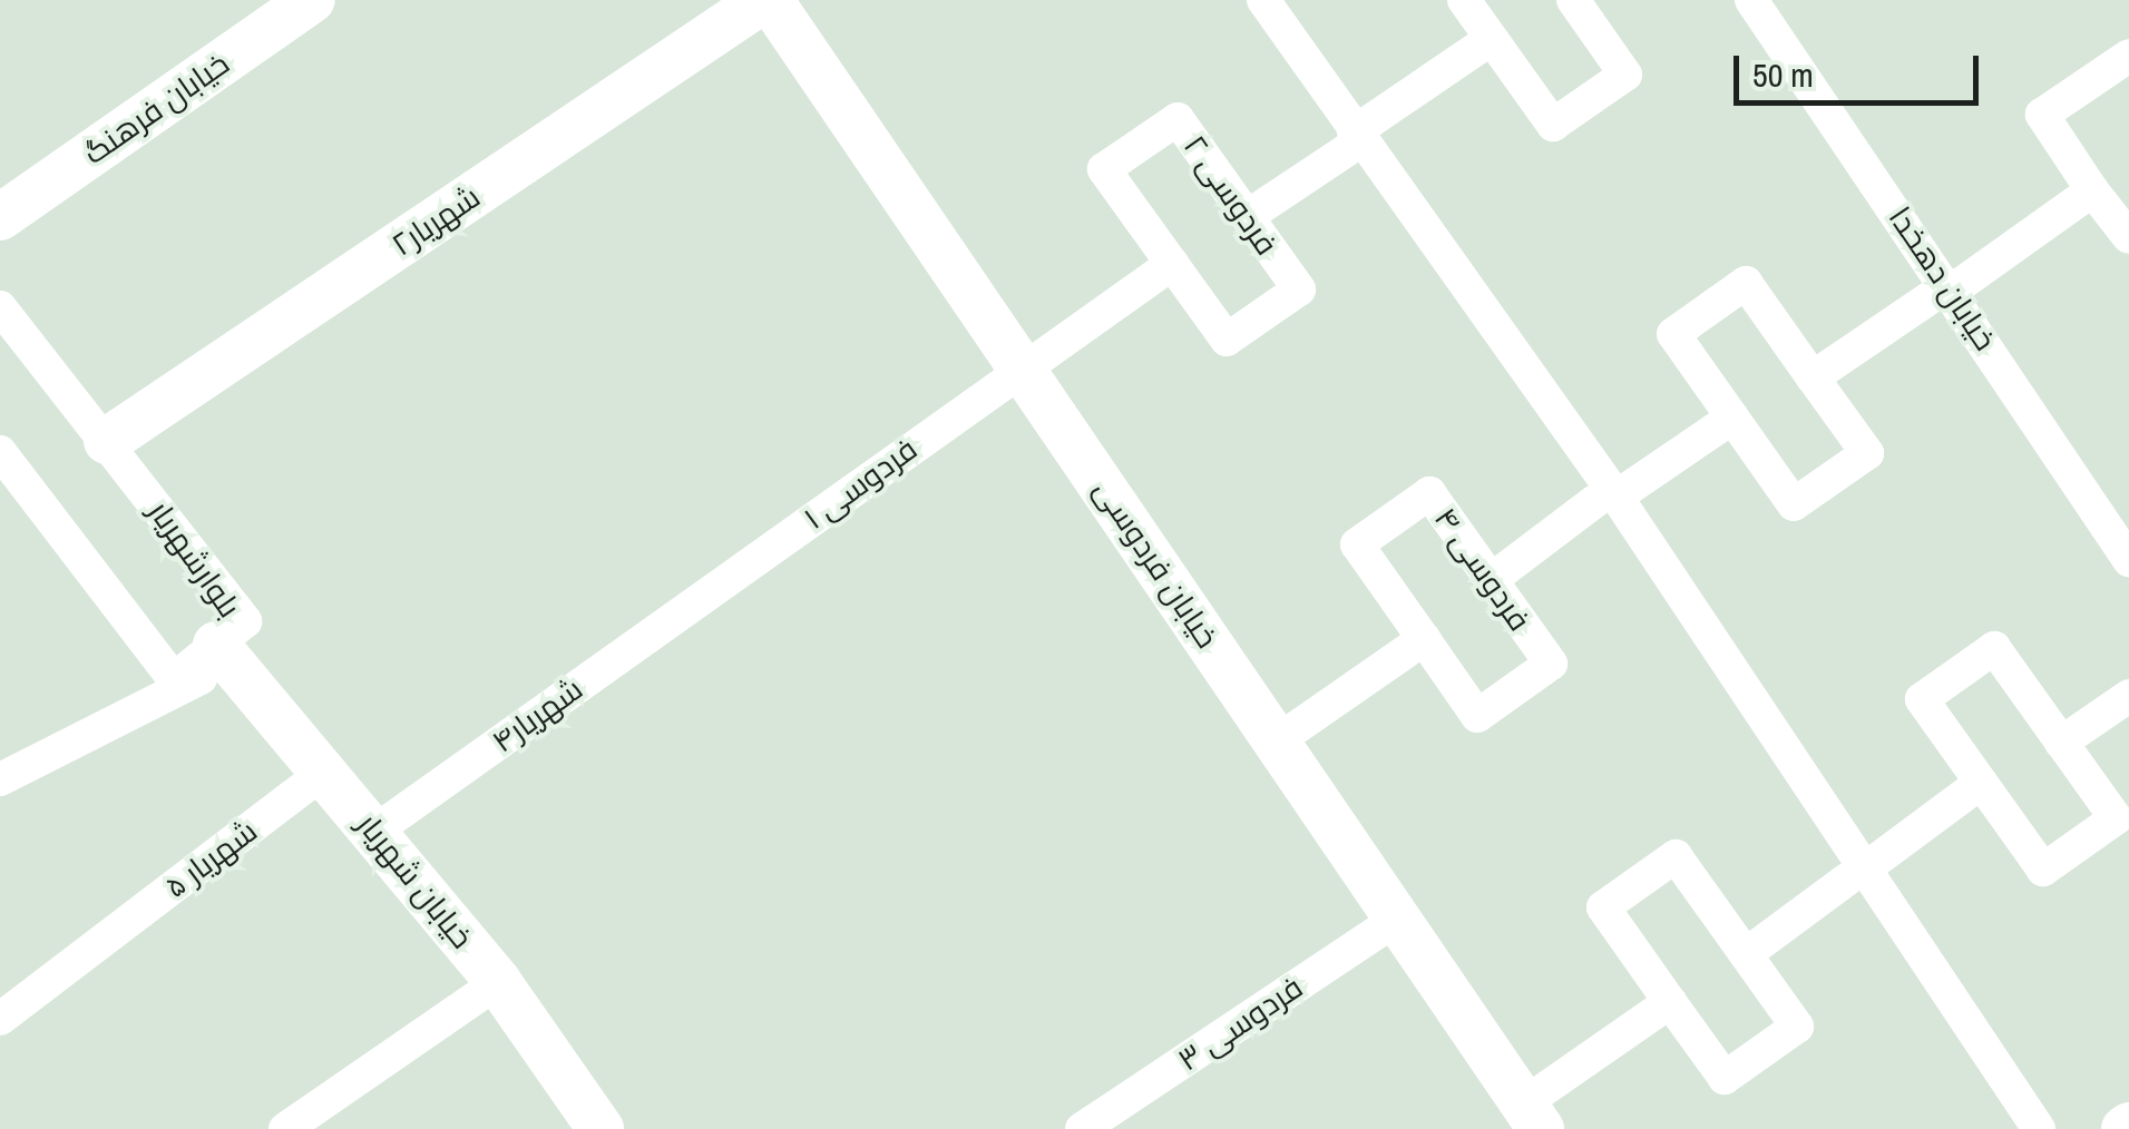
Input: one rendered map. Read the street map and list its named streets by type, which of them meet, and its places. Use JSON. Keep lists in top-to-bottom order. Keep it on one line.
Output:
{"streets":{"street":["خیابان فرهنگ","فردوسی ۲","شهریار۲","خیابان دهخدا","فردوسی ۱","بلوارشهریار","خیابان فردوسی","فردوسی ۴","شهریار۴","شهریار ۵","خیابان شهریار","فردوسی ۳"]},"crossings":[["شهریار۲","بلوارشهریار"],["شهریار۲","خیابان فردوسی"],["فردوسی ۱","خیابان فردوسی"],["فردوسی ۱","شهریار۴"],["بلوارشهریار","خیابان شهریار"],["خیابان فردوسی","فردوسی ۳"],["شهریار۴","خیابان شهریار"],["شهریار ۵","خیابان شهریار"]],"scale_bar":"50 m"}
